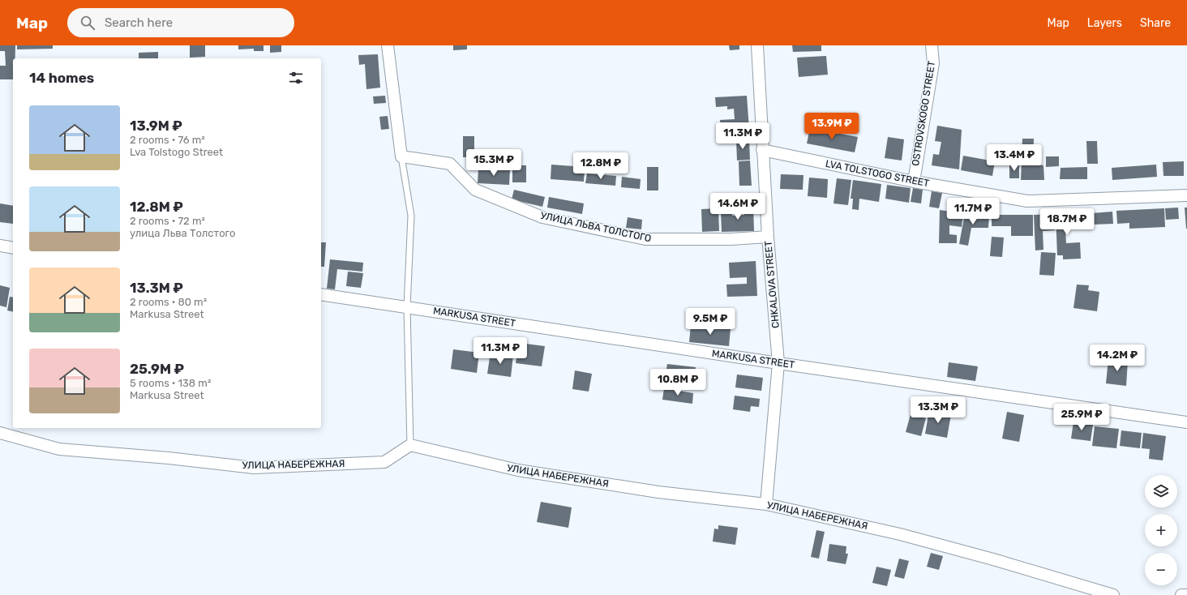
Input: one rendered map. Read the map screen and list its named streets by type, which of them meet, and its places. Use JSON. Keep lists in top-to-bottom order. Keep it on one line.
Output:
{"streets":{"street":["OSTROVSKOGO STREET","LVA TOLSTOGO STREET","УЛИЦА ЛЬВА ТОЛСТОГО","CHKALOVA STREET","MARKUSA STREET","УЛИЦА НАБЕРЕЖНАЯ"]},"crossings":[["OSTROVSKOGO STREET","LVA TOLSTOGO STREET"],["LVA TOLSTOGO STREET","CHKALOVA STREET"],["УЛИЦА ЛЬВА ТОЛСТОГО","CHKALOVA STREET"],["CHKALOVA STREET","MARKUSA STREET"],["CHKALOVA STREET","УЛИЦА НАБЕРЕЖНАЯ"]],"page":{"header":"Map","search":"Search here","nav":["Map","Layers","Share"],"heading":"14 homes","list":[{"name":"13.9M ₽","note":"2 rooms · 76 m² · Lva Tolstogo Street"},{"name":"12.8M ₽","note":"2 rooms · 72 m² · улица Льва Толстого"},{"name":"13.3M ₽","note":"2 rooms · 80 m² · Markusa Street"},{"name":"25.9M ₽","note":"5 rooms · 138 m² · Markusa Street"}],"price":["13.9M ₽","11.3M ₽","13.4M ₽","15.3M ₽","12.8M ₽","14.6M ₽","11.7M ₽","18.7M ₽","9.5M ₽","11.3M ₽","14.2M ₽","10.8M ₽","13.3M ₽","25.9M ₽"],"map_buttons":["+","−"]}}
